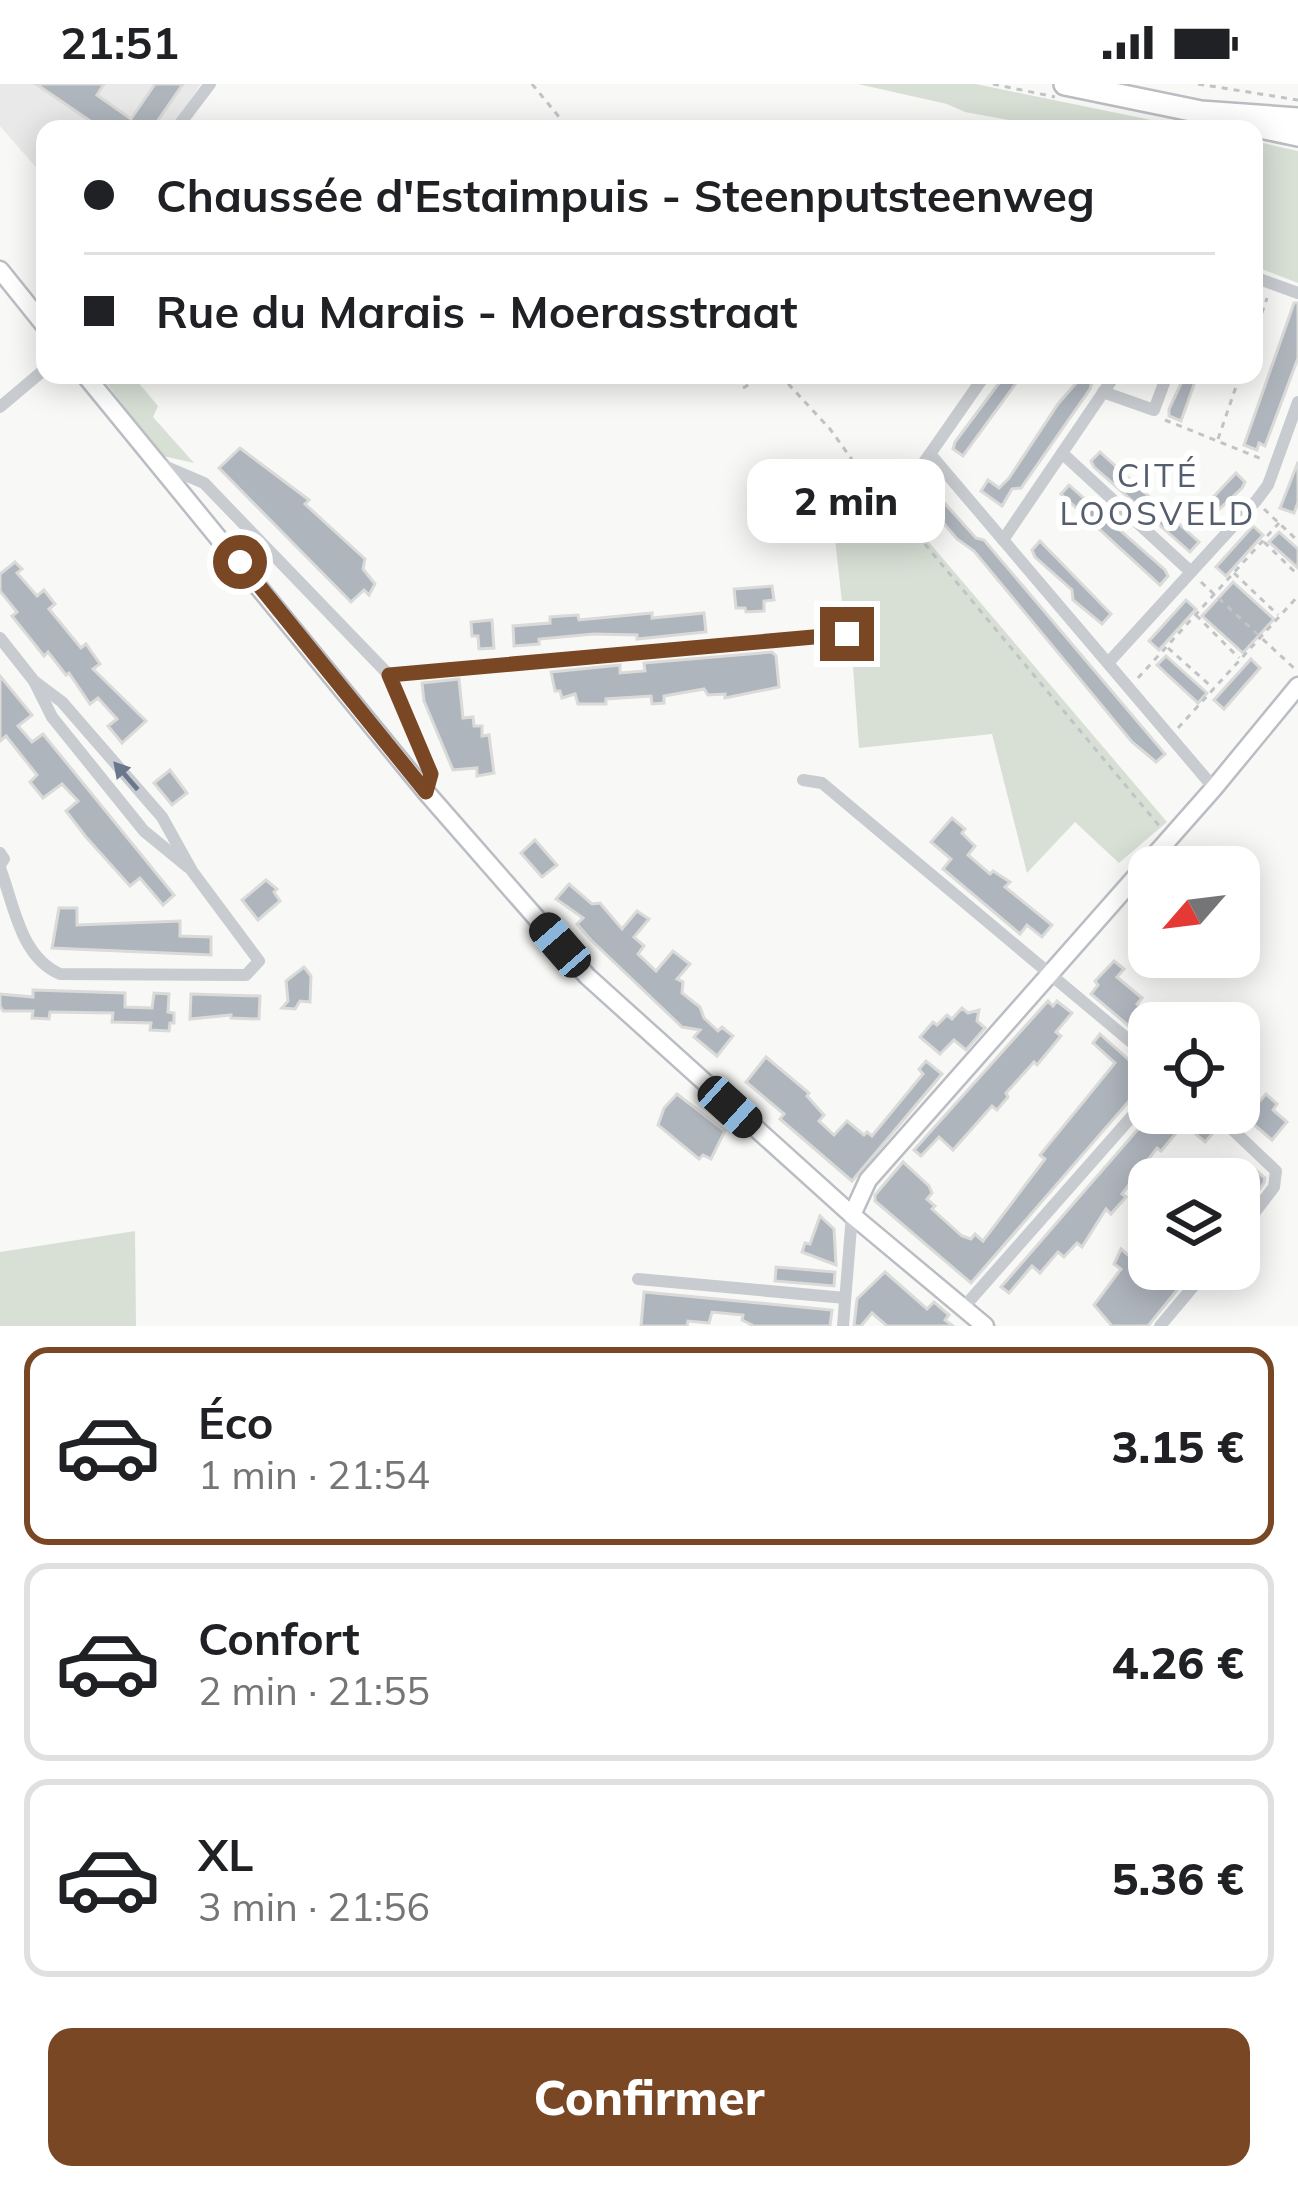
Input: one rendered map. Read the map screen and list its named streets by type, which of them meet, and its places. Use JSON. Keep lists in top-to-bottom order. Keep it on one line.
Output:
{"districts":["CITÉ LOOSVELD"],"north":"bottom left","page":{"status":"21:51","banner":["Chaussée d'Estaimpuis - Steenputsteenweg","Rue du Marais - Moerasstraat"],"bubble":"2 min","list":[{"name":"Éco","note":"1 min · 21:54","value":"3.15 €"},{"name":"Confort","note":"2 min · 21:55","value":"4.26 €"},{"name":"XL","note":"3 min · 21:56","value":"5.36 €"}],"buttons":"Confirmer"}}
